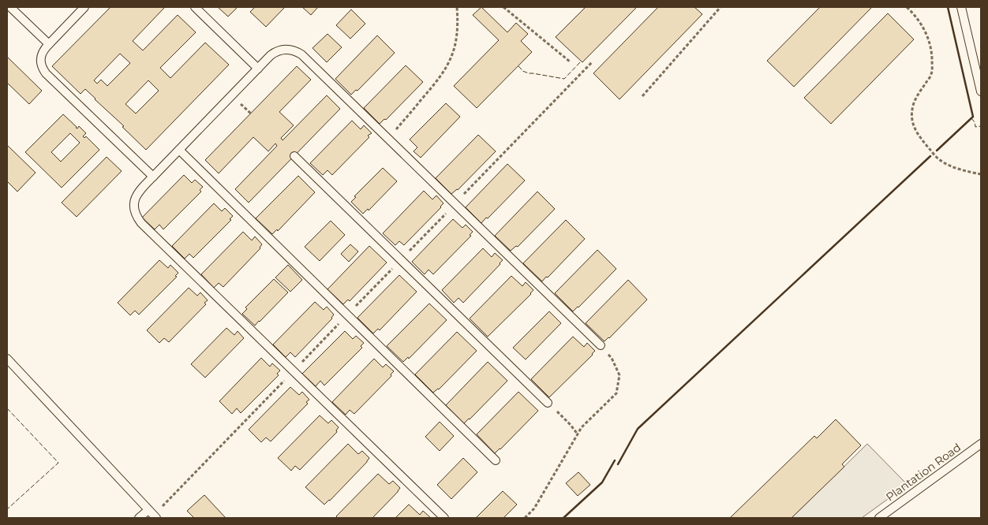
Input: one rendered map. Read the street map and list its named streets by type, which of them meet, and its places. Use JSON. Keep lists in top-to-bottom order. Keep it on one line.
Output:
{"streets":{"lane":["Plantation Road"]}}
